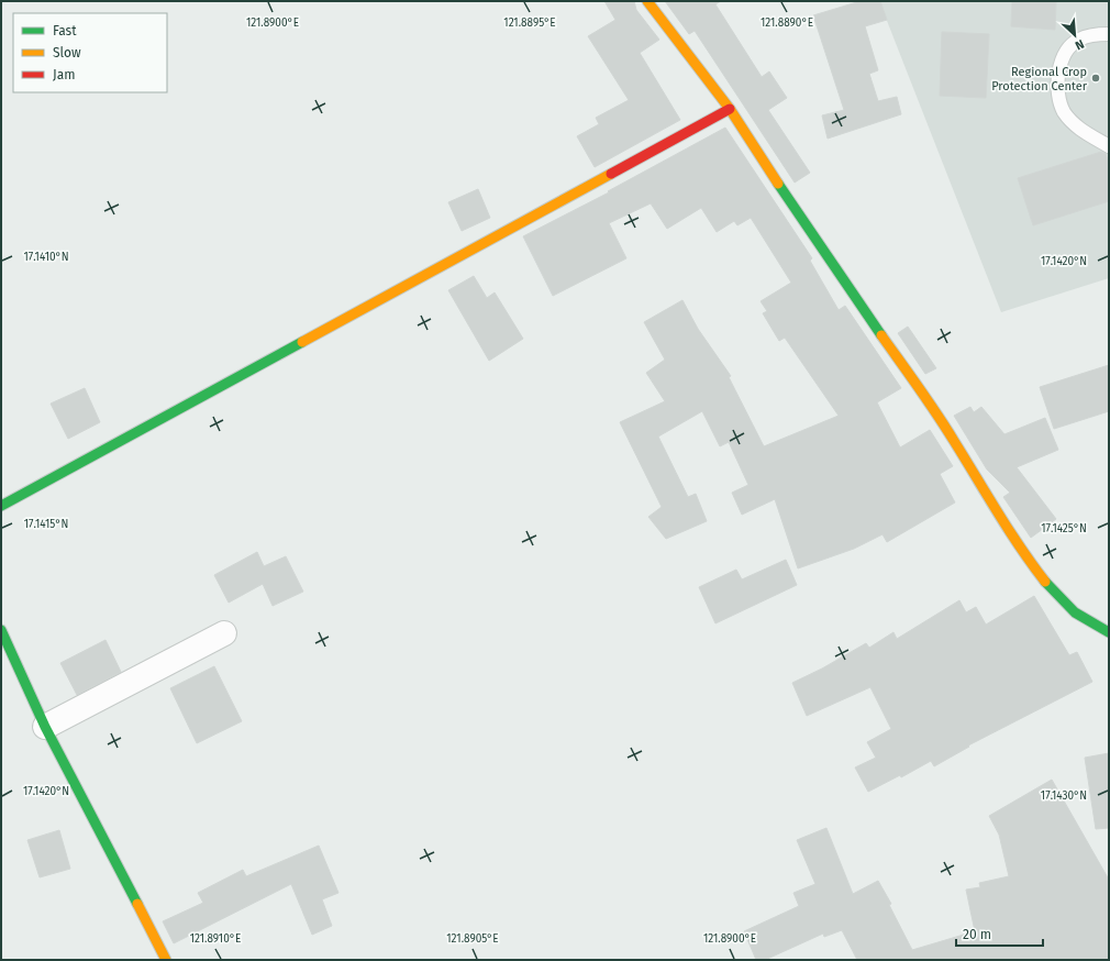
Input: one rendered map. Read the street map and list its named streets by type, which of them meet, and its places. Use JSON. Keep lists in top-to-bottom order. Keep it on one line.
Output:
{"places":["Regional Crop Protection Center"],"legend":["Fast","Slow","Jam"],"scale_bar":"20 m","north":"bottom right","coordinates":["121.8895°E","121.8900°E","121.8890°E","17.1410°N","17.1420°N","17.1415°N","17.1425°N","17.1430°N","121.8910°E","121.8905°E"]}
